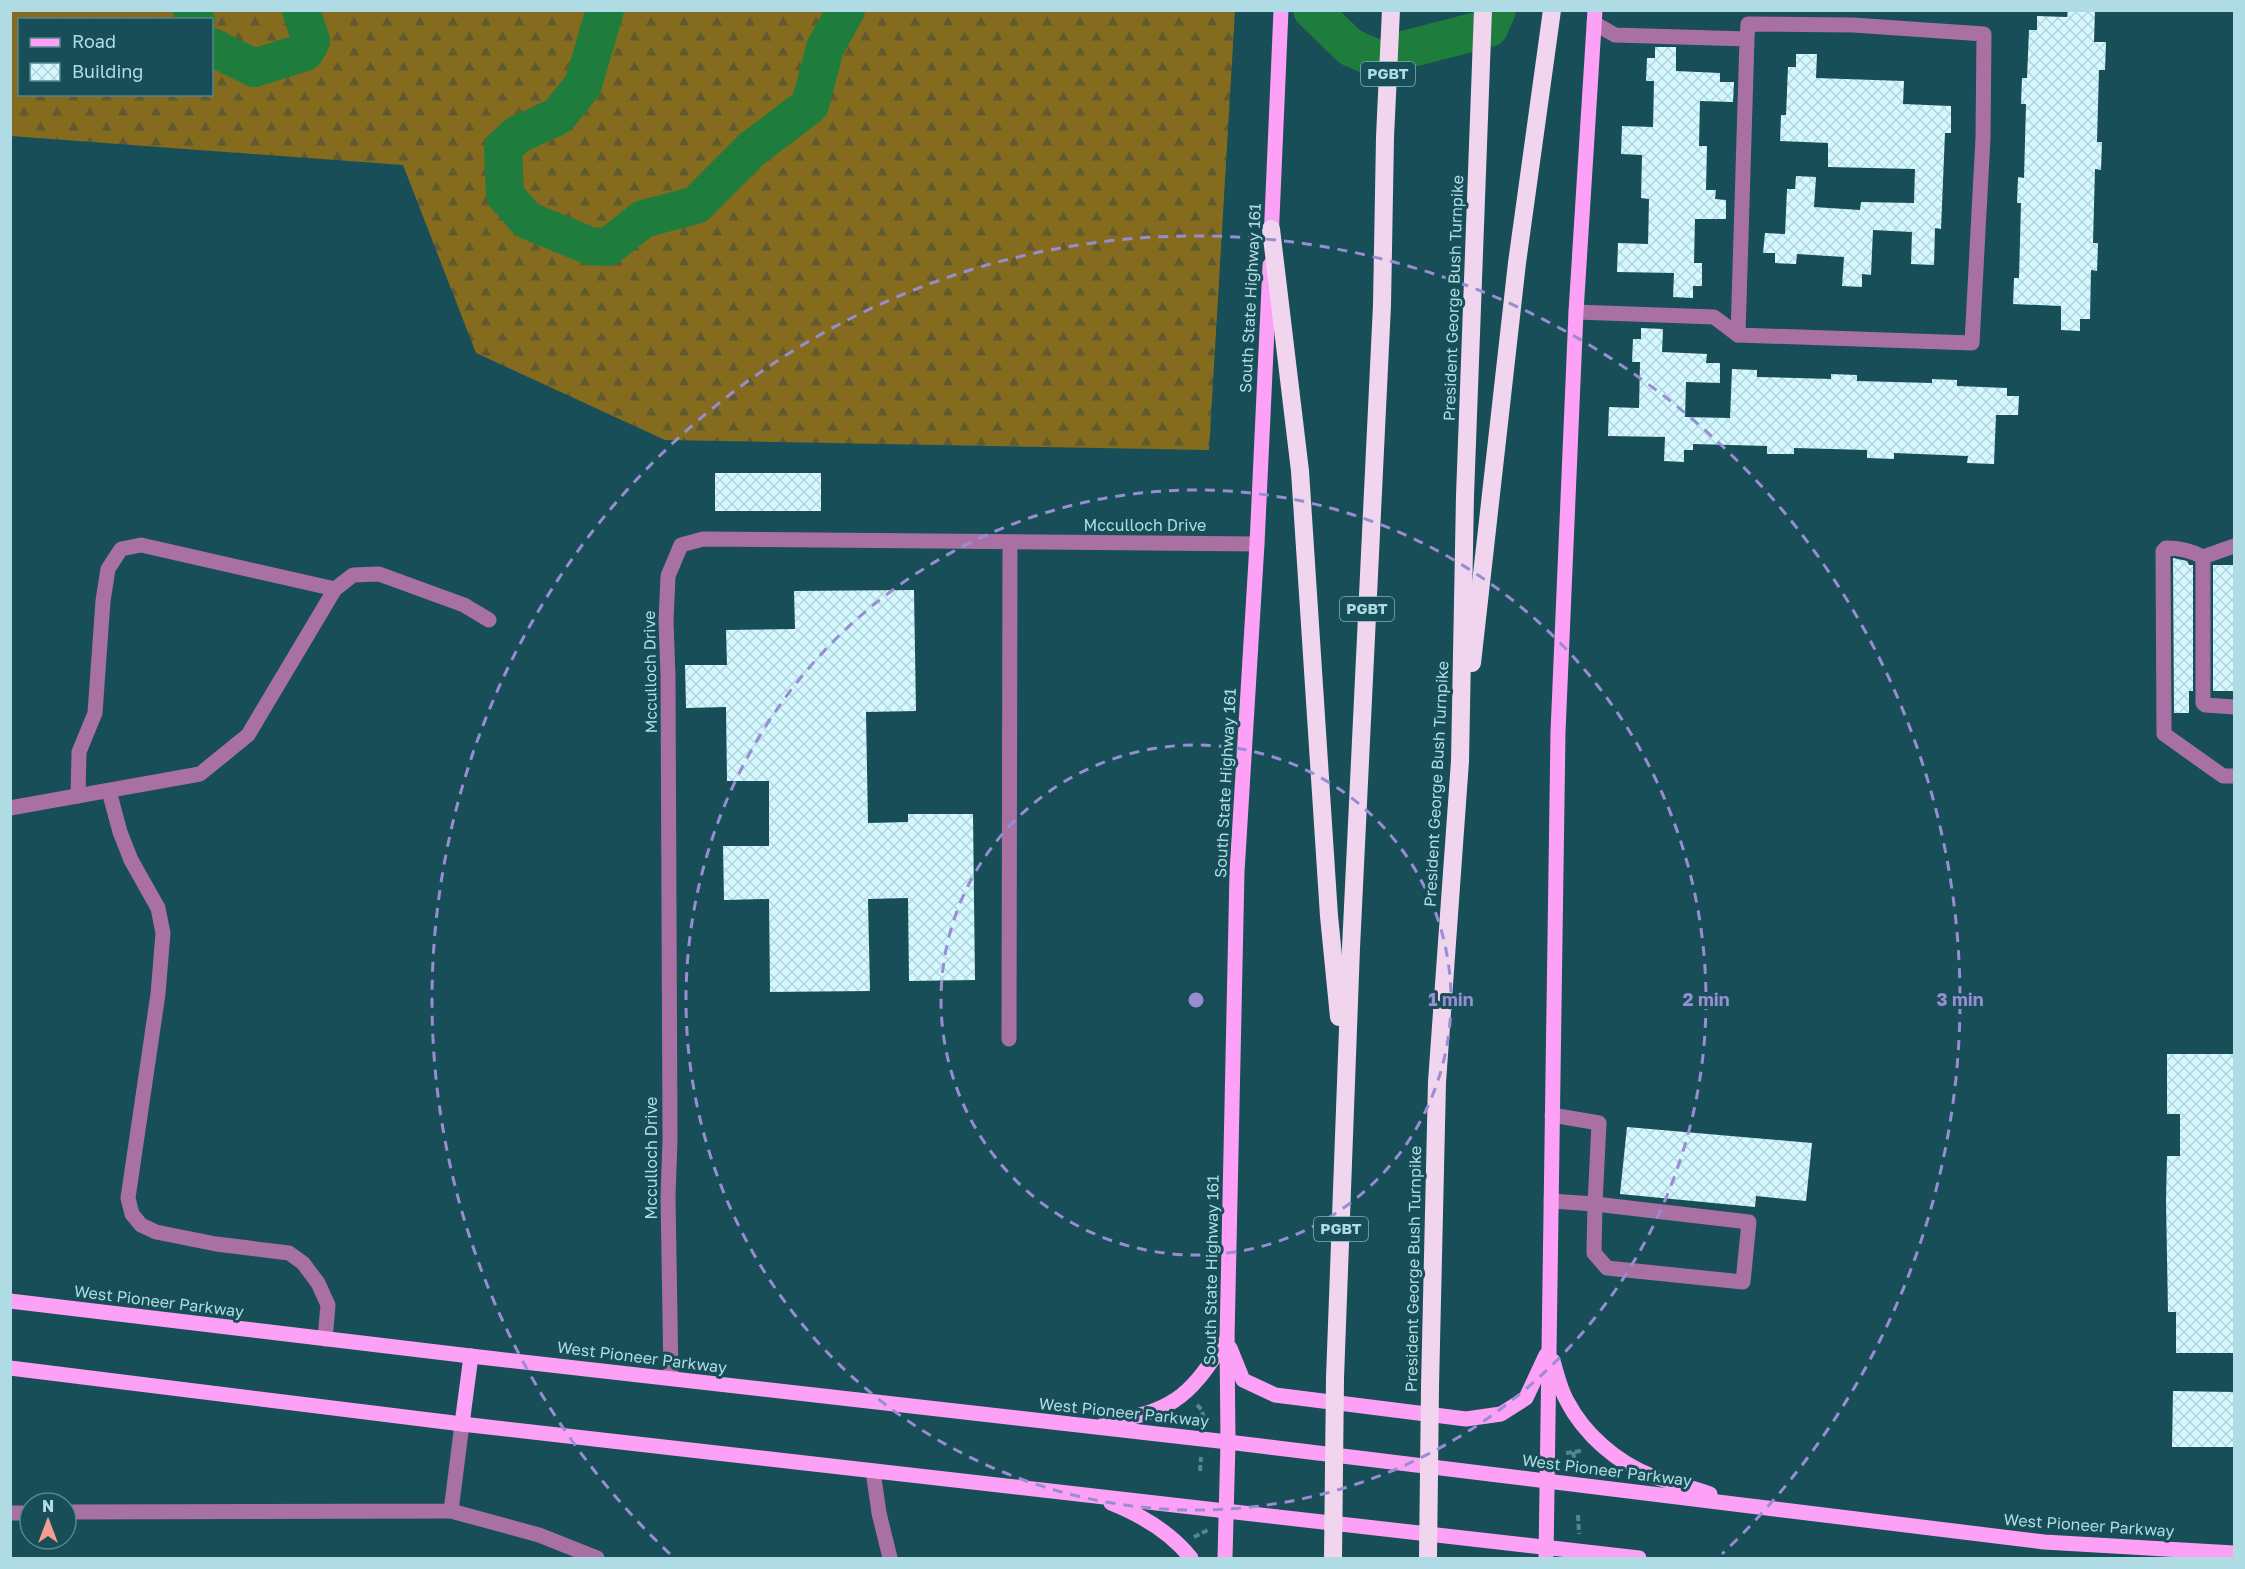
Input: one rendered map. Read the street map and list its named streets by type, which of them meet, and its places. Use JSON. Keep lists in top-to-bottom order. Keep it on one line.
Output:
{"streets":{"highway":["PGBT","President George Bush Turnpike"],"main road":["South State Highway 161","West Pioneer Parkway"],"lane":["Mcculloch Drive"]},"crossings":[["South State Highway 161","Mcculloch Drive"],["South State Highway 161","West Pioneer Parkway"],["Mcculloch Drive","West Pioneer Parkway"]],"legend":["Road","Building"],"north":"top","rings":["1 min","2 min","3 min"]}
